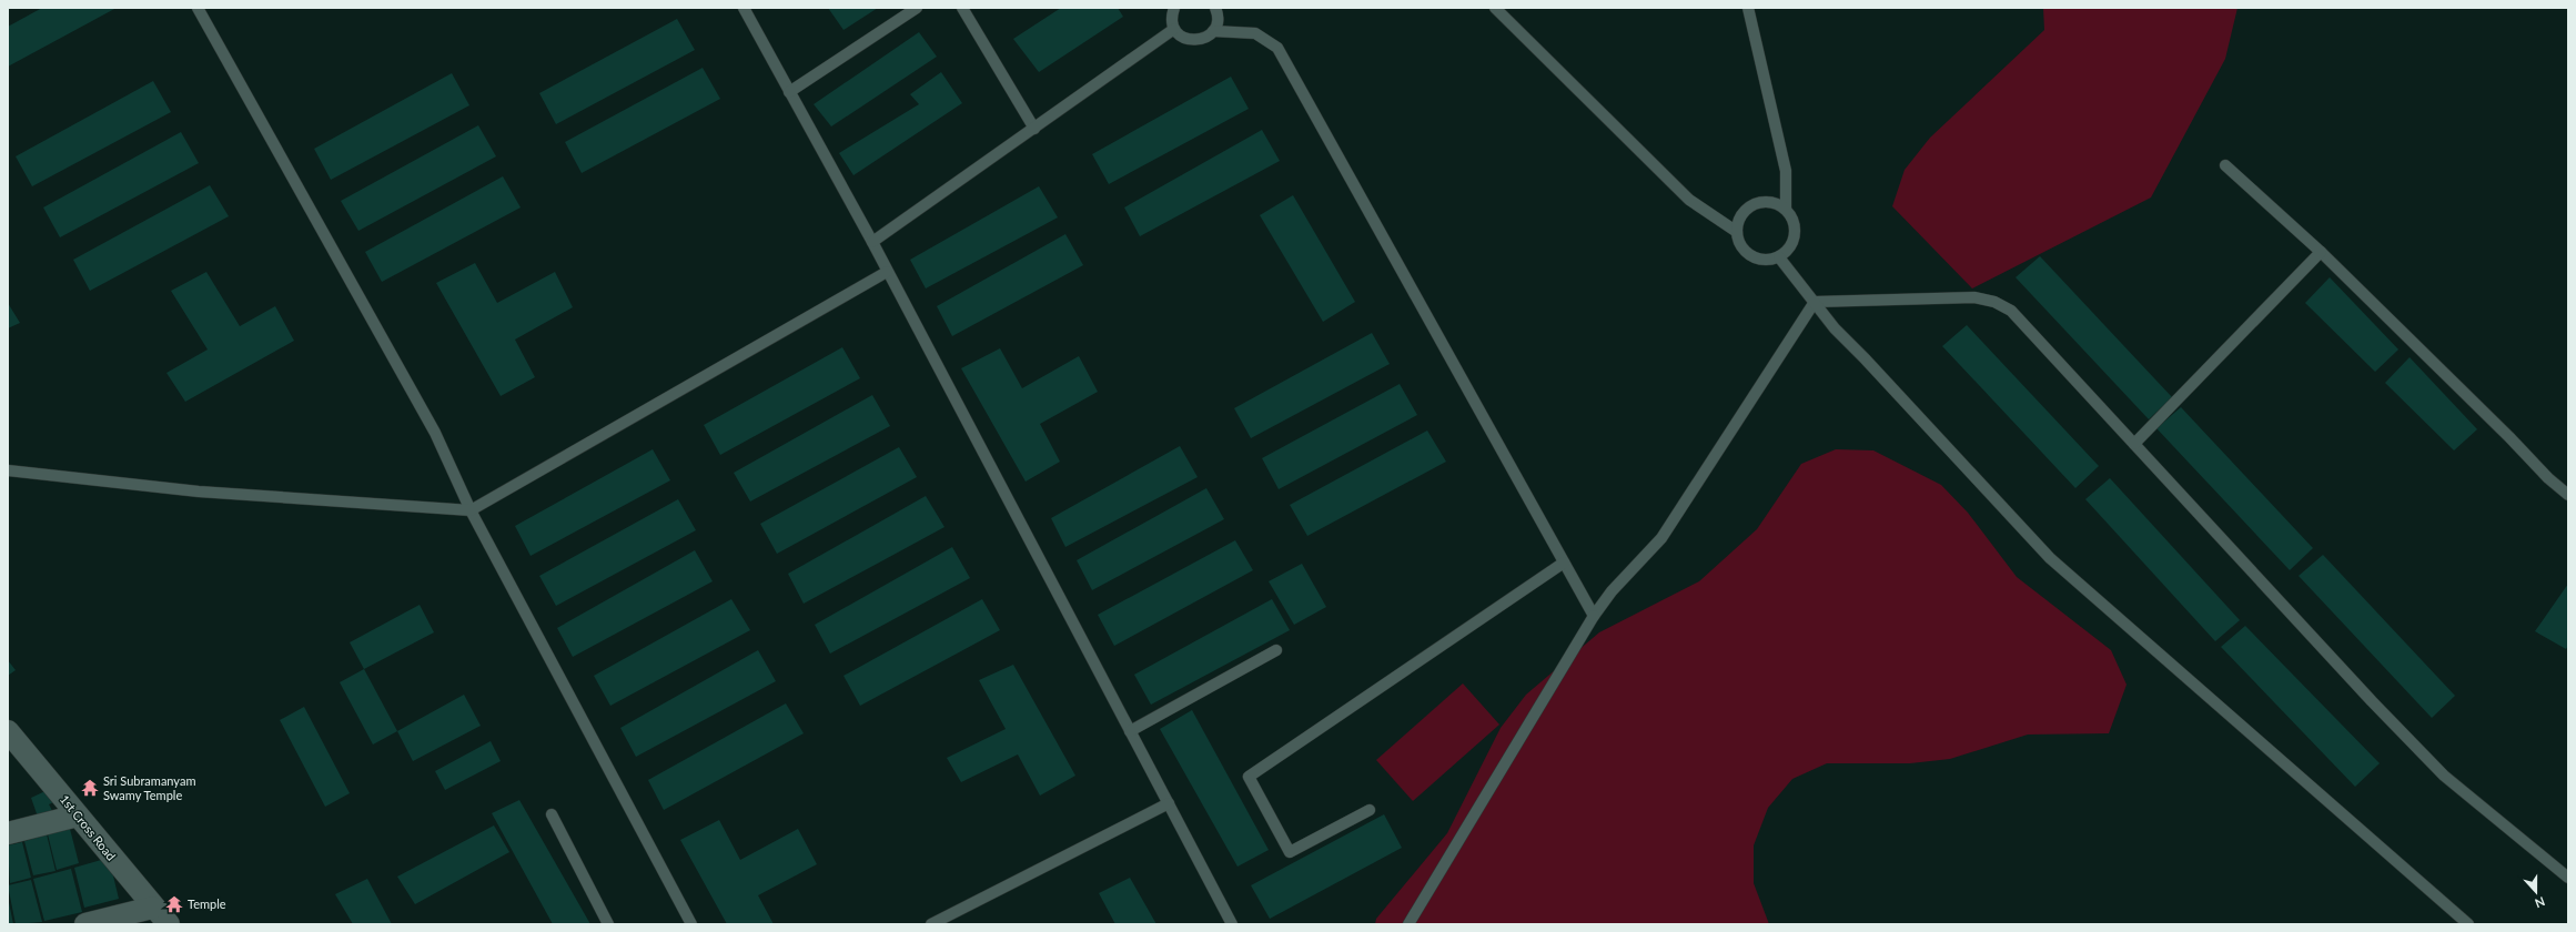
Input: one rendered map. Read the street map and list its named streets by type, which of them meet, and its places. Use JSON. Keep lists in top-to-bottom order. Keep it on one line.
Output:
{"streets":{"street":["1st Cross Road"]},"places":{"temple":["Sri Subramanyam Swamy Temple","Temple"]},"north":"bottom"}
